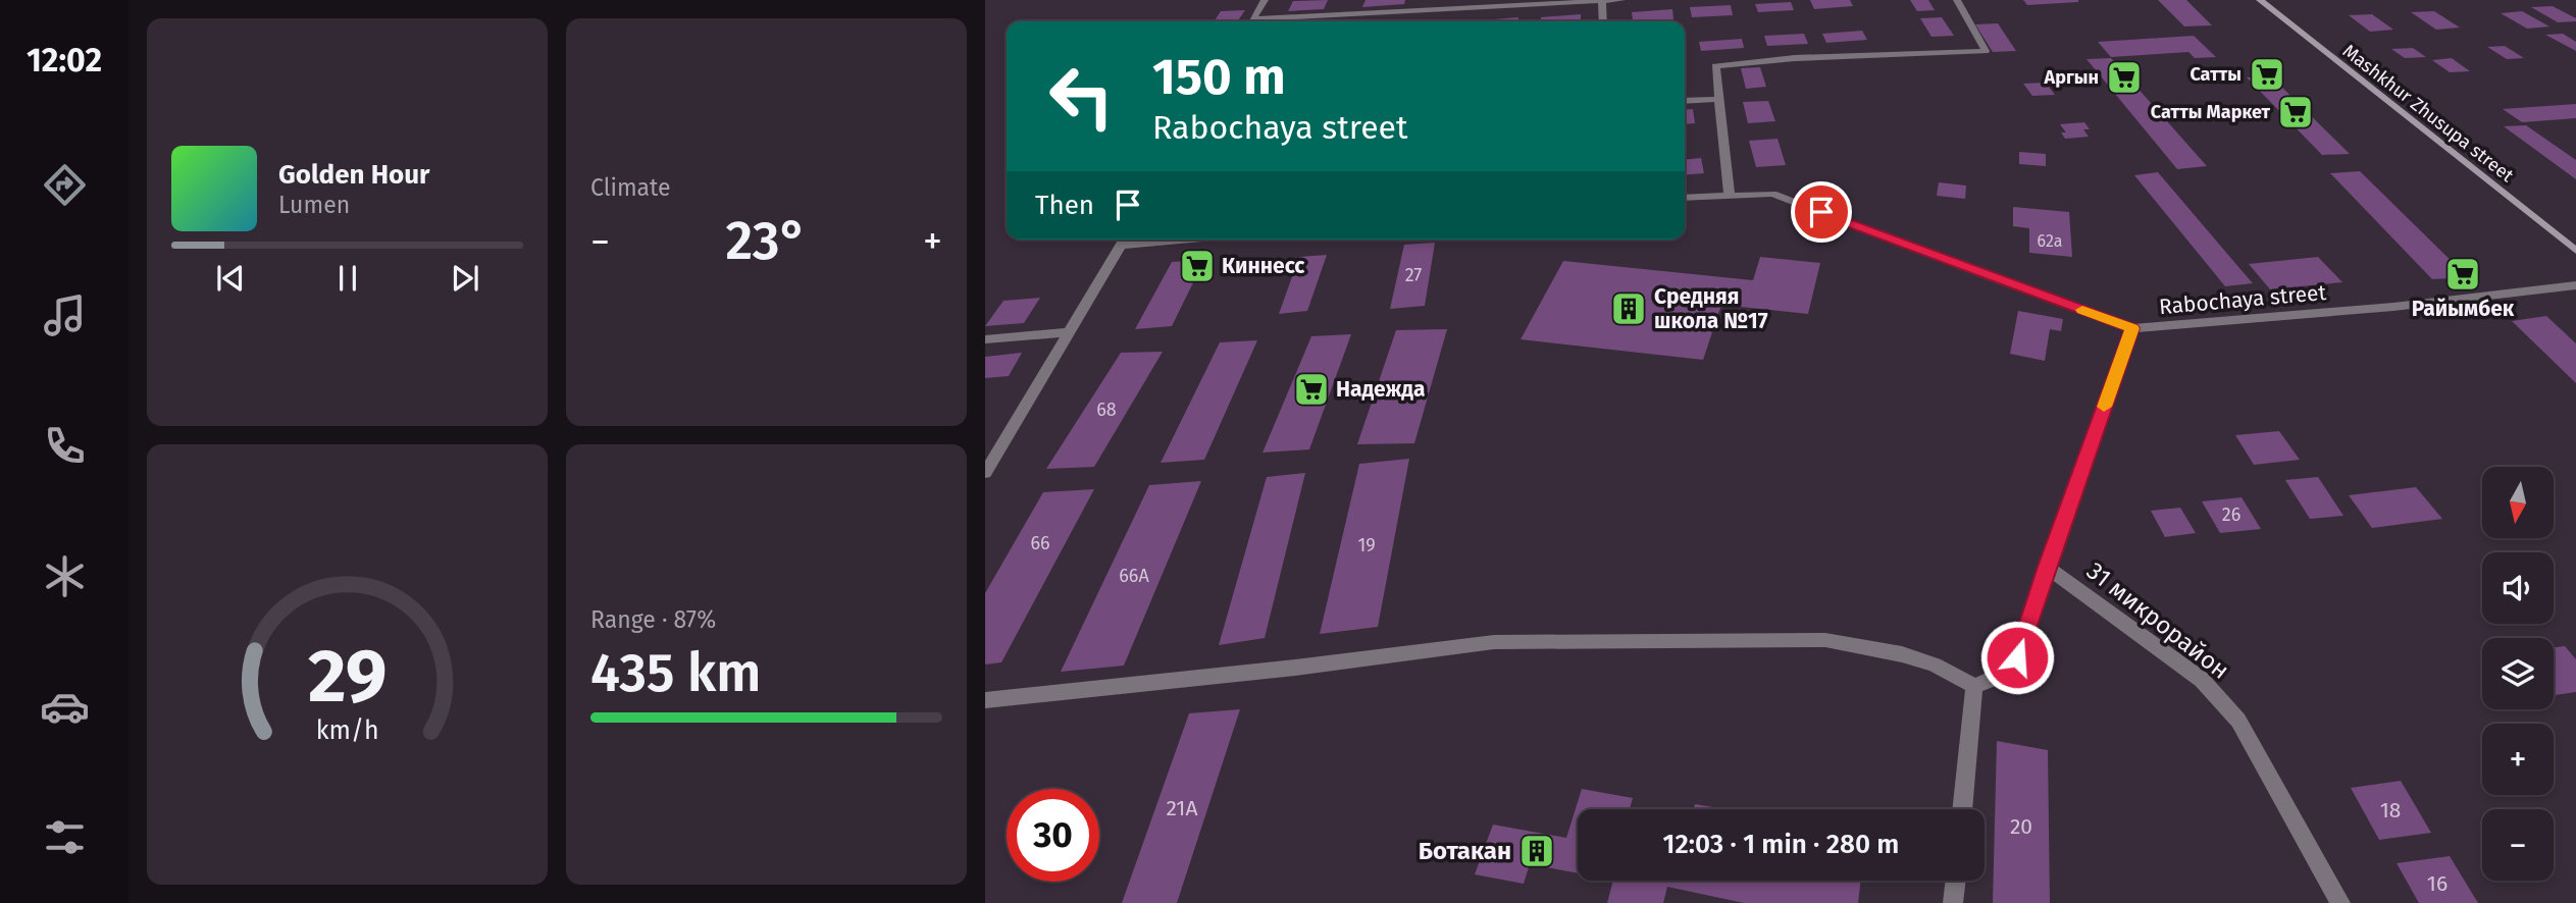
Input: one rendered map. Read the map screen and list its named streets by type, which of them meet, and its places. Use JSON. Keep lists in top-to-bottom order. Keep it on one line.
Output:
{"streets":{"main road":["Mashkhur Zhusupa street"],"street":["Rabochaya street","31 микрорайон"]},"places":{"supermarket":["Сатты","Аргын","Сатты Маркет","Киннесс","Райымбек","Надежда"],"building":["Средняя школа №17","Ботакан"]},"house_numbers":["62а","27","68","26","66","19","66А","21А","18","20","16"],"north":"bottom","page":{"tabs":"12:02","tile":["Climate",["Range · 87%","435 km"]],"turn":["150 m","Rabochaya street"],"song":["Golden Hour","Lumen"],"then":"Then","heat":["−","23°","+"],"map_buttons":["+","−"],"limit":"30","trip":"12:03 · 1 min · 280 m","gauge":["29","km/h"]}}
